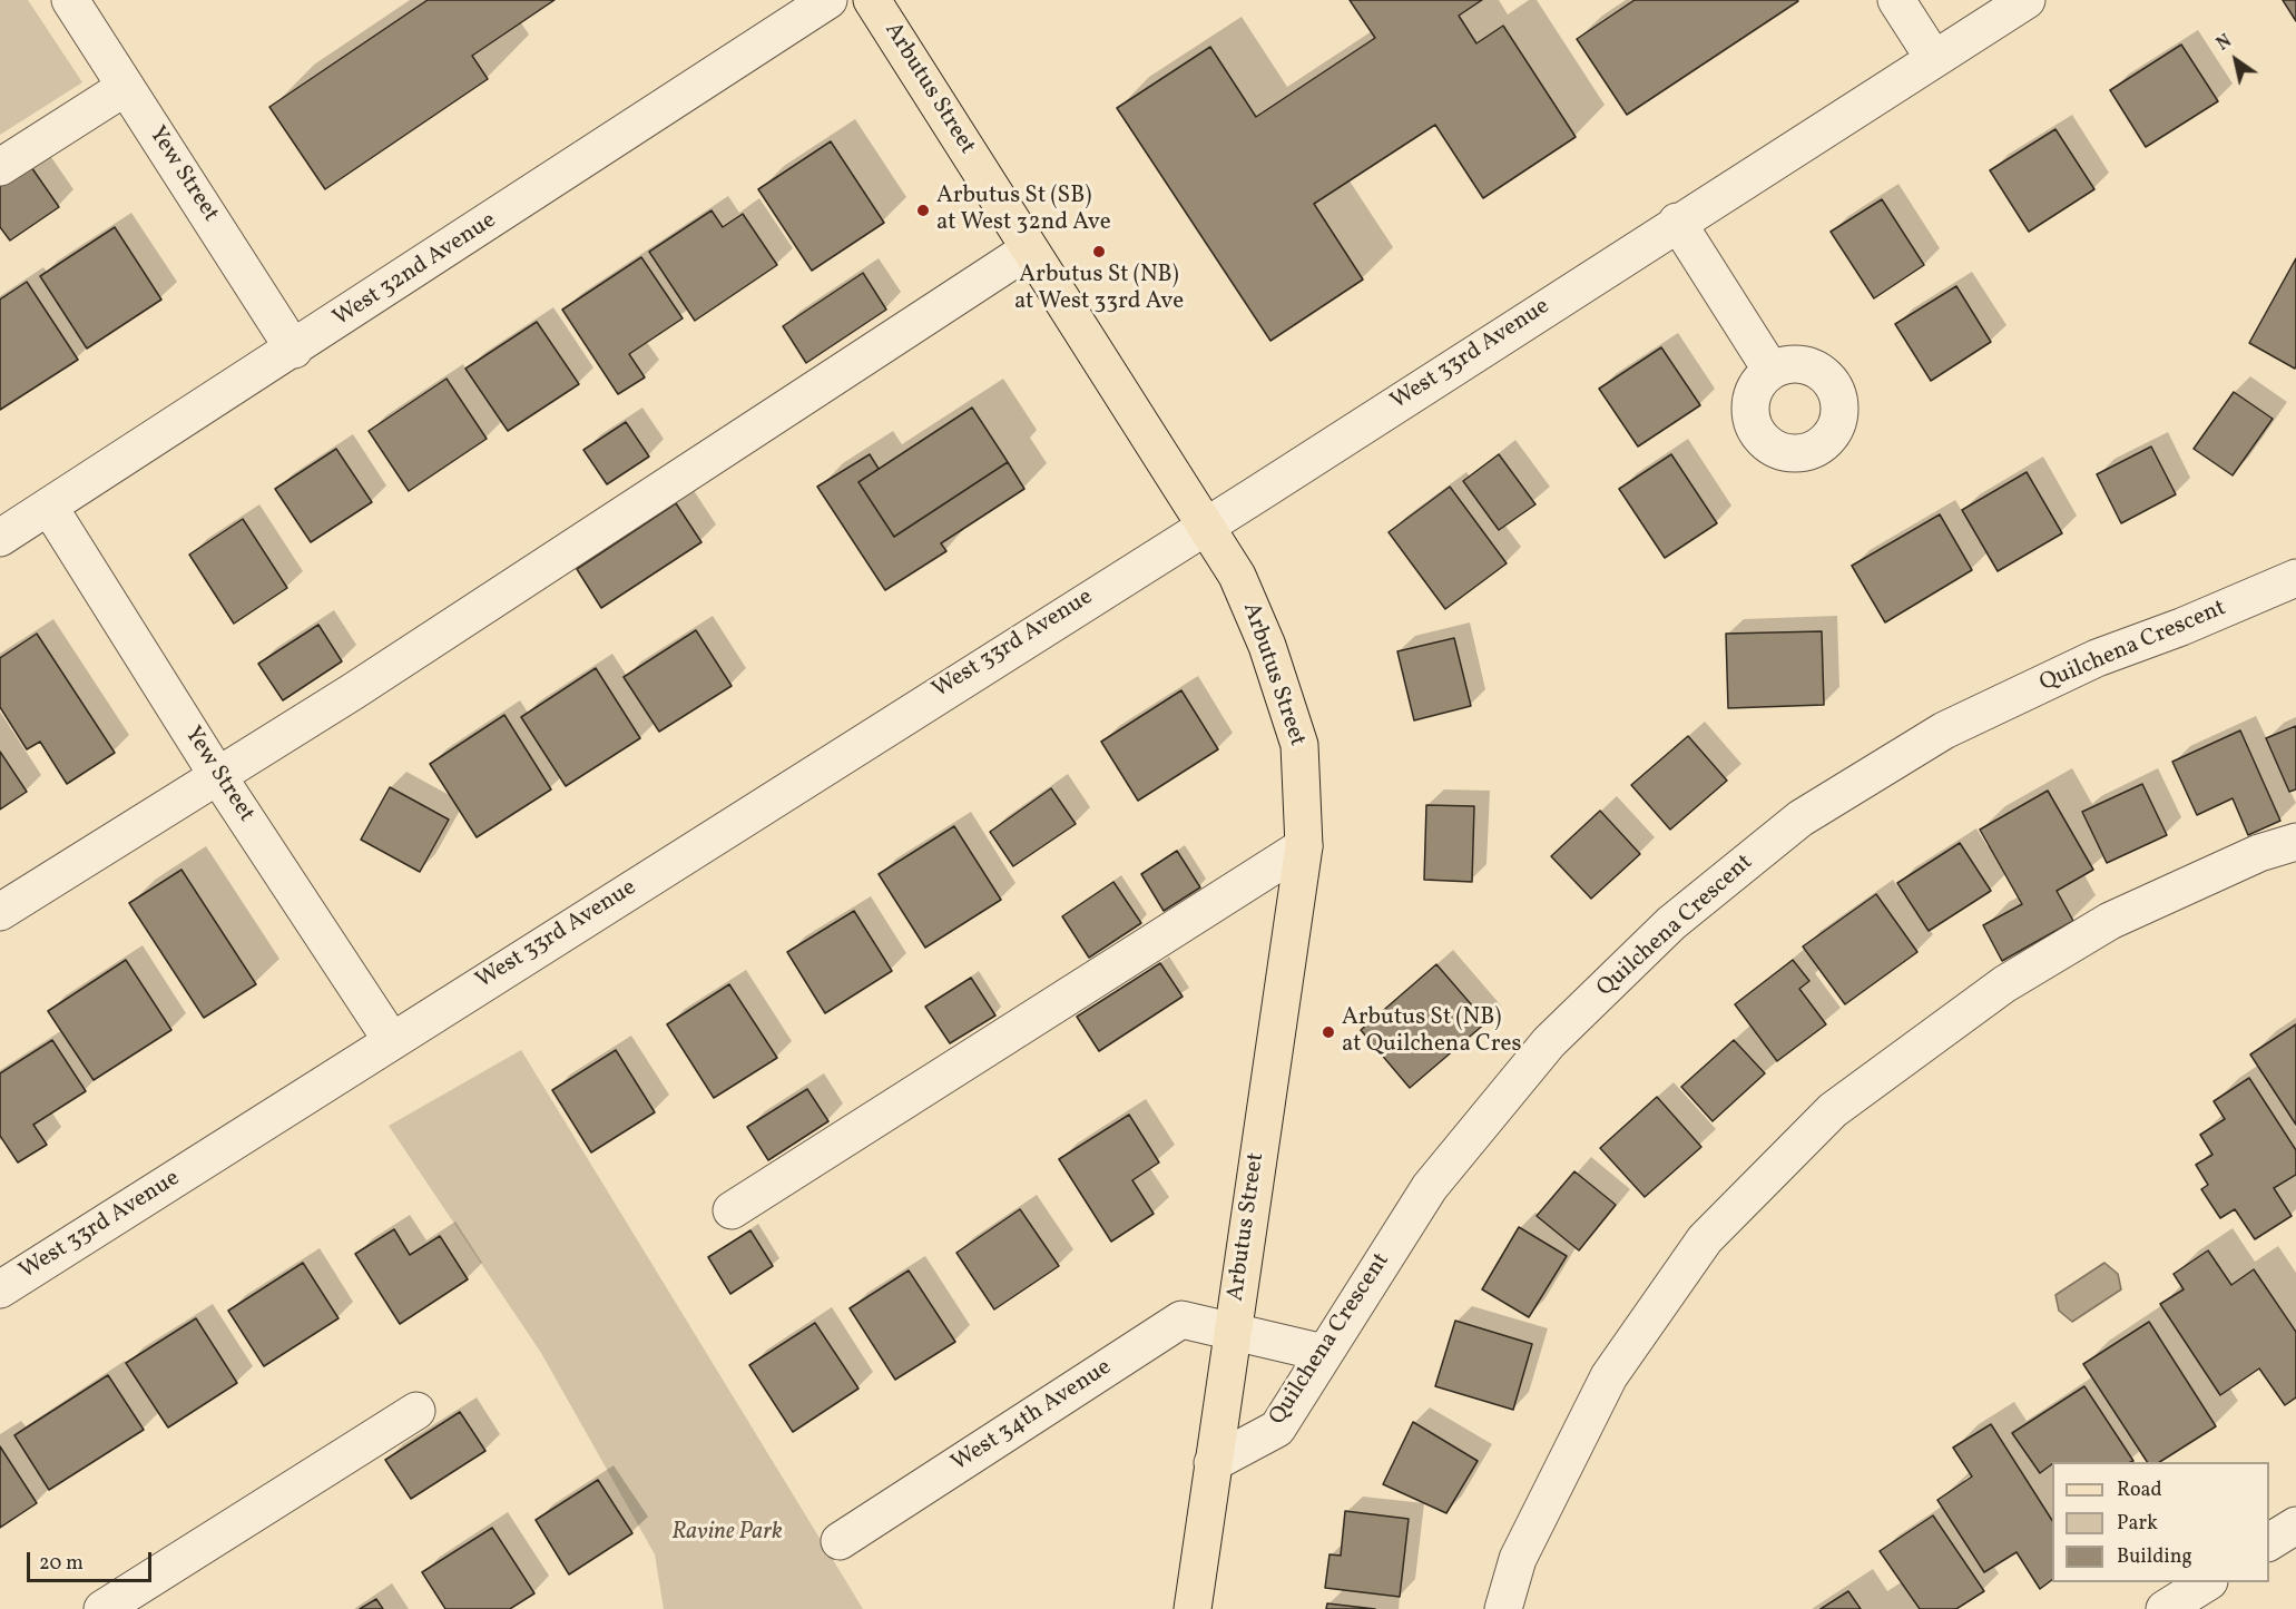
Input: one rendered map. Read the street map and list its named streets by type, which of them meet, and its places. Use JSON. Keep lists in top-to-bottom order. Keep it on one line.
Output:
{"streets":{"main road":["Arbutus Street"],"street":["Yew Street","West 32nd Avenue","West 33rd Avenue","Quilchena Crescent","West 34th Avenue"]},"crossings":[["Arbutus Street","West 33rd Avenue"],["Arbutus Street","Quilchena Crescent"],["Arbutus Street","West 34th Avenue"],["Yew Street","West 32nd Avenue"],["Yew Street","West 33rd Avenue"],["Quilchena Crescent","West 34th Avenue"]],"parks":["Ravine Park"],"places":["Arbutus St (SB) at West 32nd Ave","Arbutus St (NB) at West 33rd Ave","Arbutus St (NB) at Quilchena Cres"],"legend":["Road","Park","Building"],"scale_bar":"20 m","north":"top left"}
